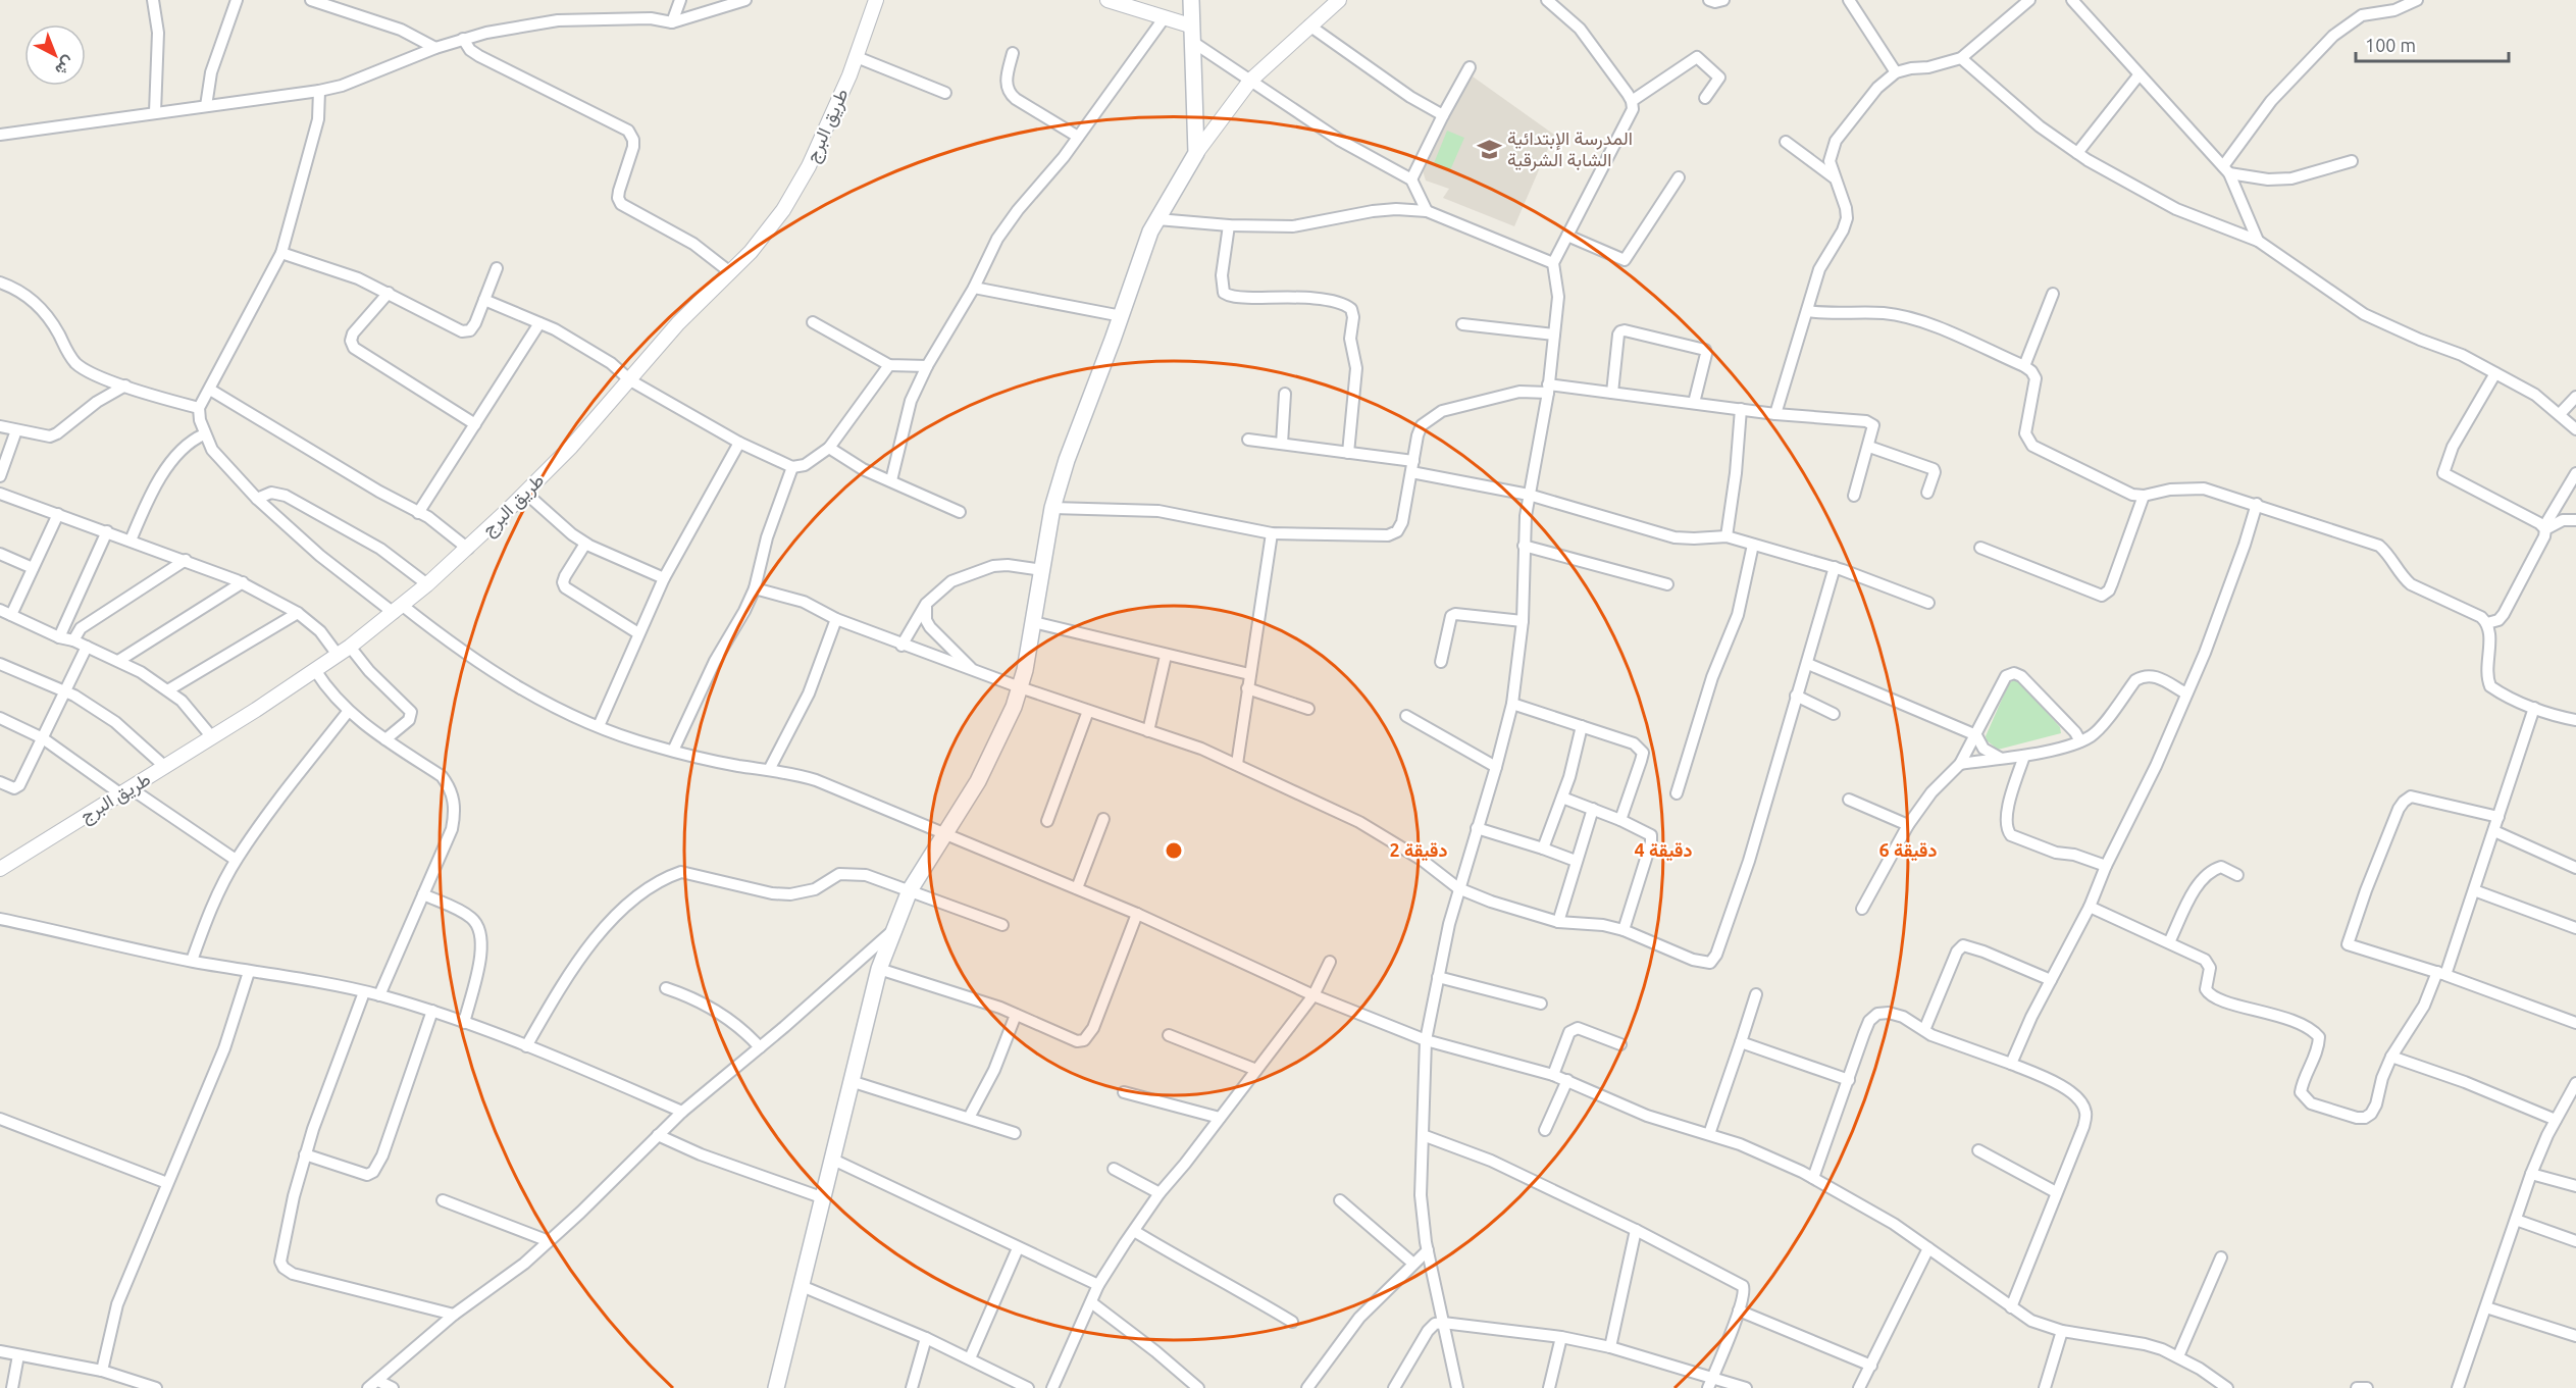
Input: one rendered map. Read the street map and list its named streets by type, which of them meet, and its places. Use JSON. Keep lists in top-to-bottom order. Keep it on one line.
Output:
{"streets":{"street":["طريق البرج"]},"places":{"school or university":["المدرسة الإبتدائية الشابة الشرقية"]},"scale_bar":"100 m","north":"bottom right","rings":["2 دقيقة","4 دقيقة","6 دقيقة"]}
